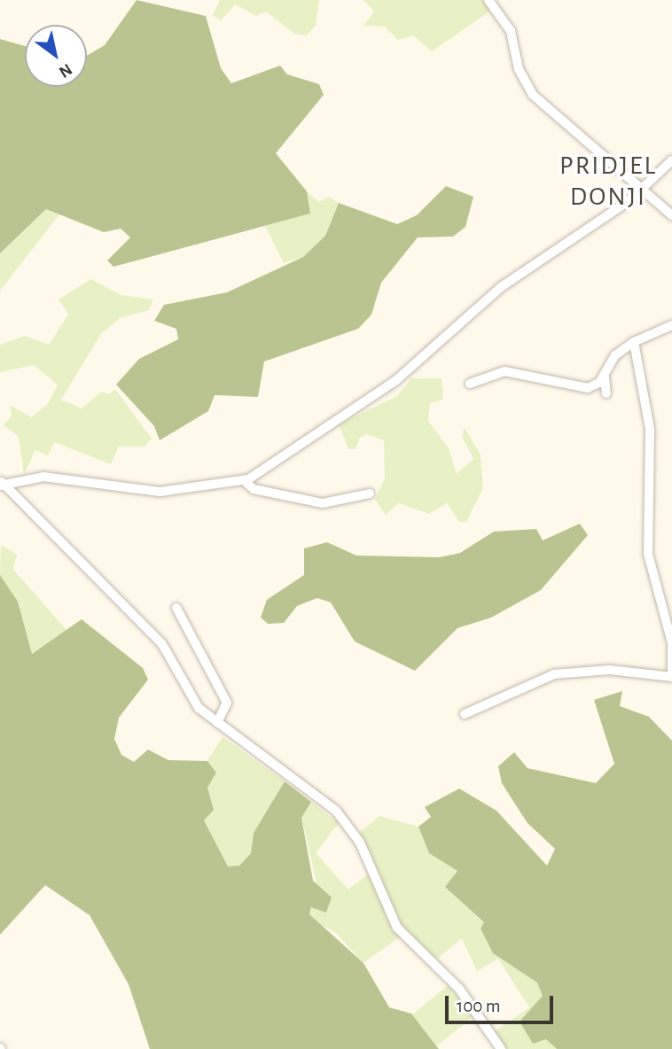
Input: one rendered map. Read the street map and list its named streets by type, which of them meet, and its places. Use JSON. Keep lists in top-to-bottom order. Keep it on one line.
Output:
{"districts":["PRIDJEL DONJI"],"scale_bar":"100 m","north":"bottom right"}
